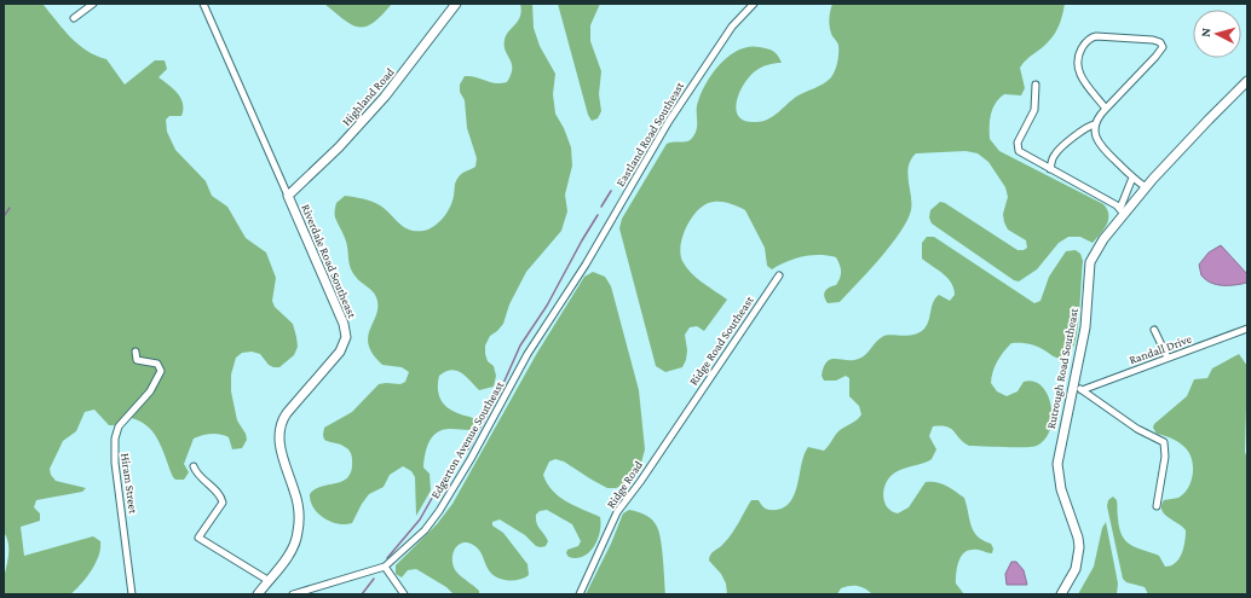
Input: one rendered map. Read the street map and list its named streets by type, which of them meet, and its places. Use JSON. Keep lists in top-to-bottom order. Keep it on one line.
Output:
{"streets":{"street":["Highland Road","Eastland Road Southeast","Riverdale Road Southeast","Ridge Road Southeast","Randall Drive","Rutrough Road Southeast","Edgerton Avenue Southeast","Hiram Street","Ridge Road"]},"crossings":[["Highland Road","Riverdale Road Southeast"],["Eastland Road Southeast","Edgerton Avenue Southeast"],["Ridge Road Southeast","Ridge Road"]],"north":"left"}
